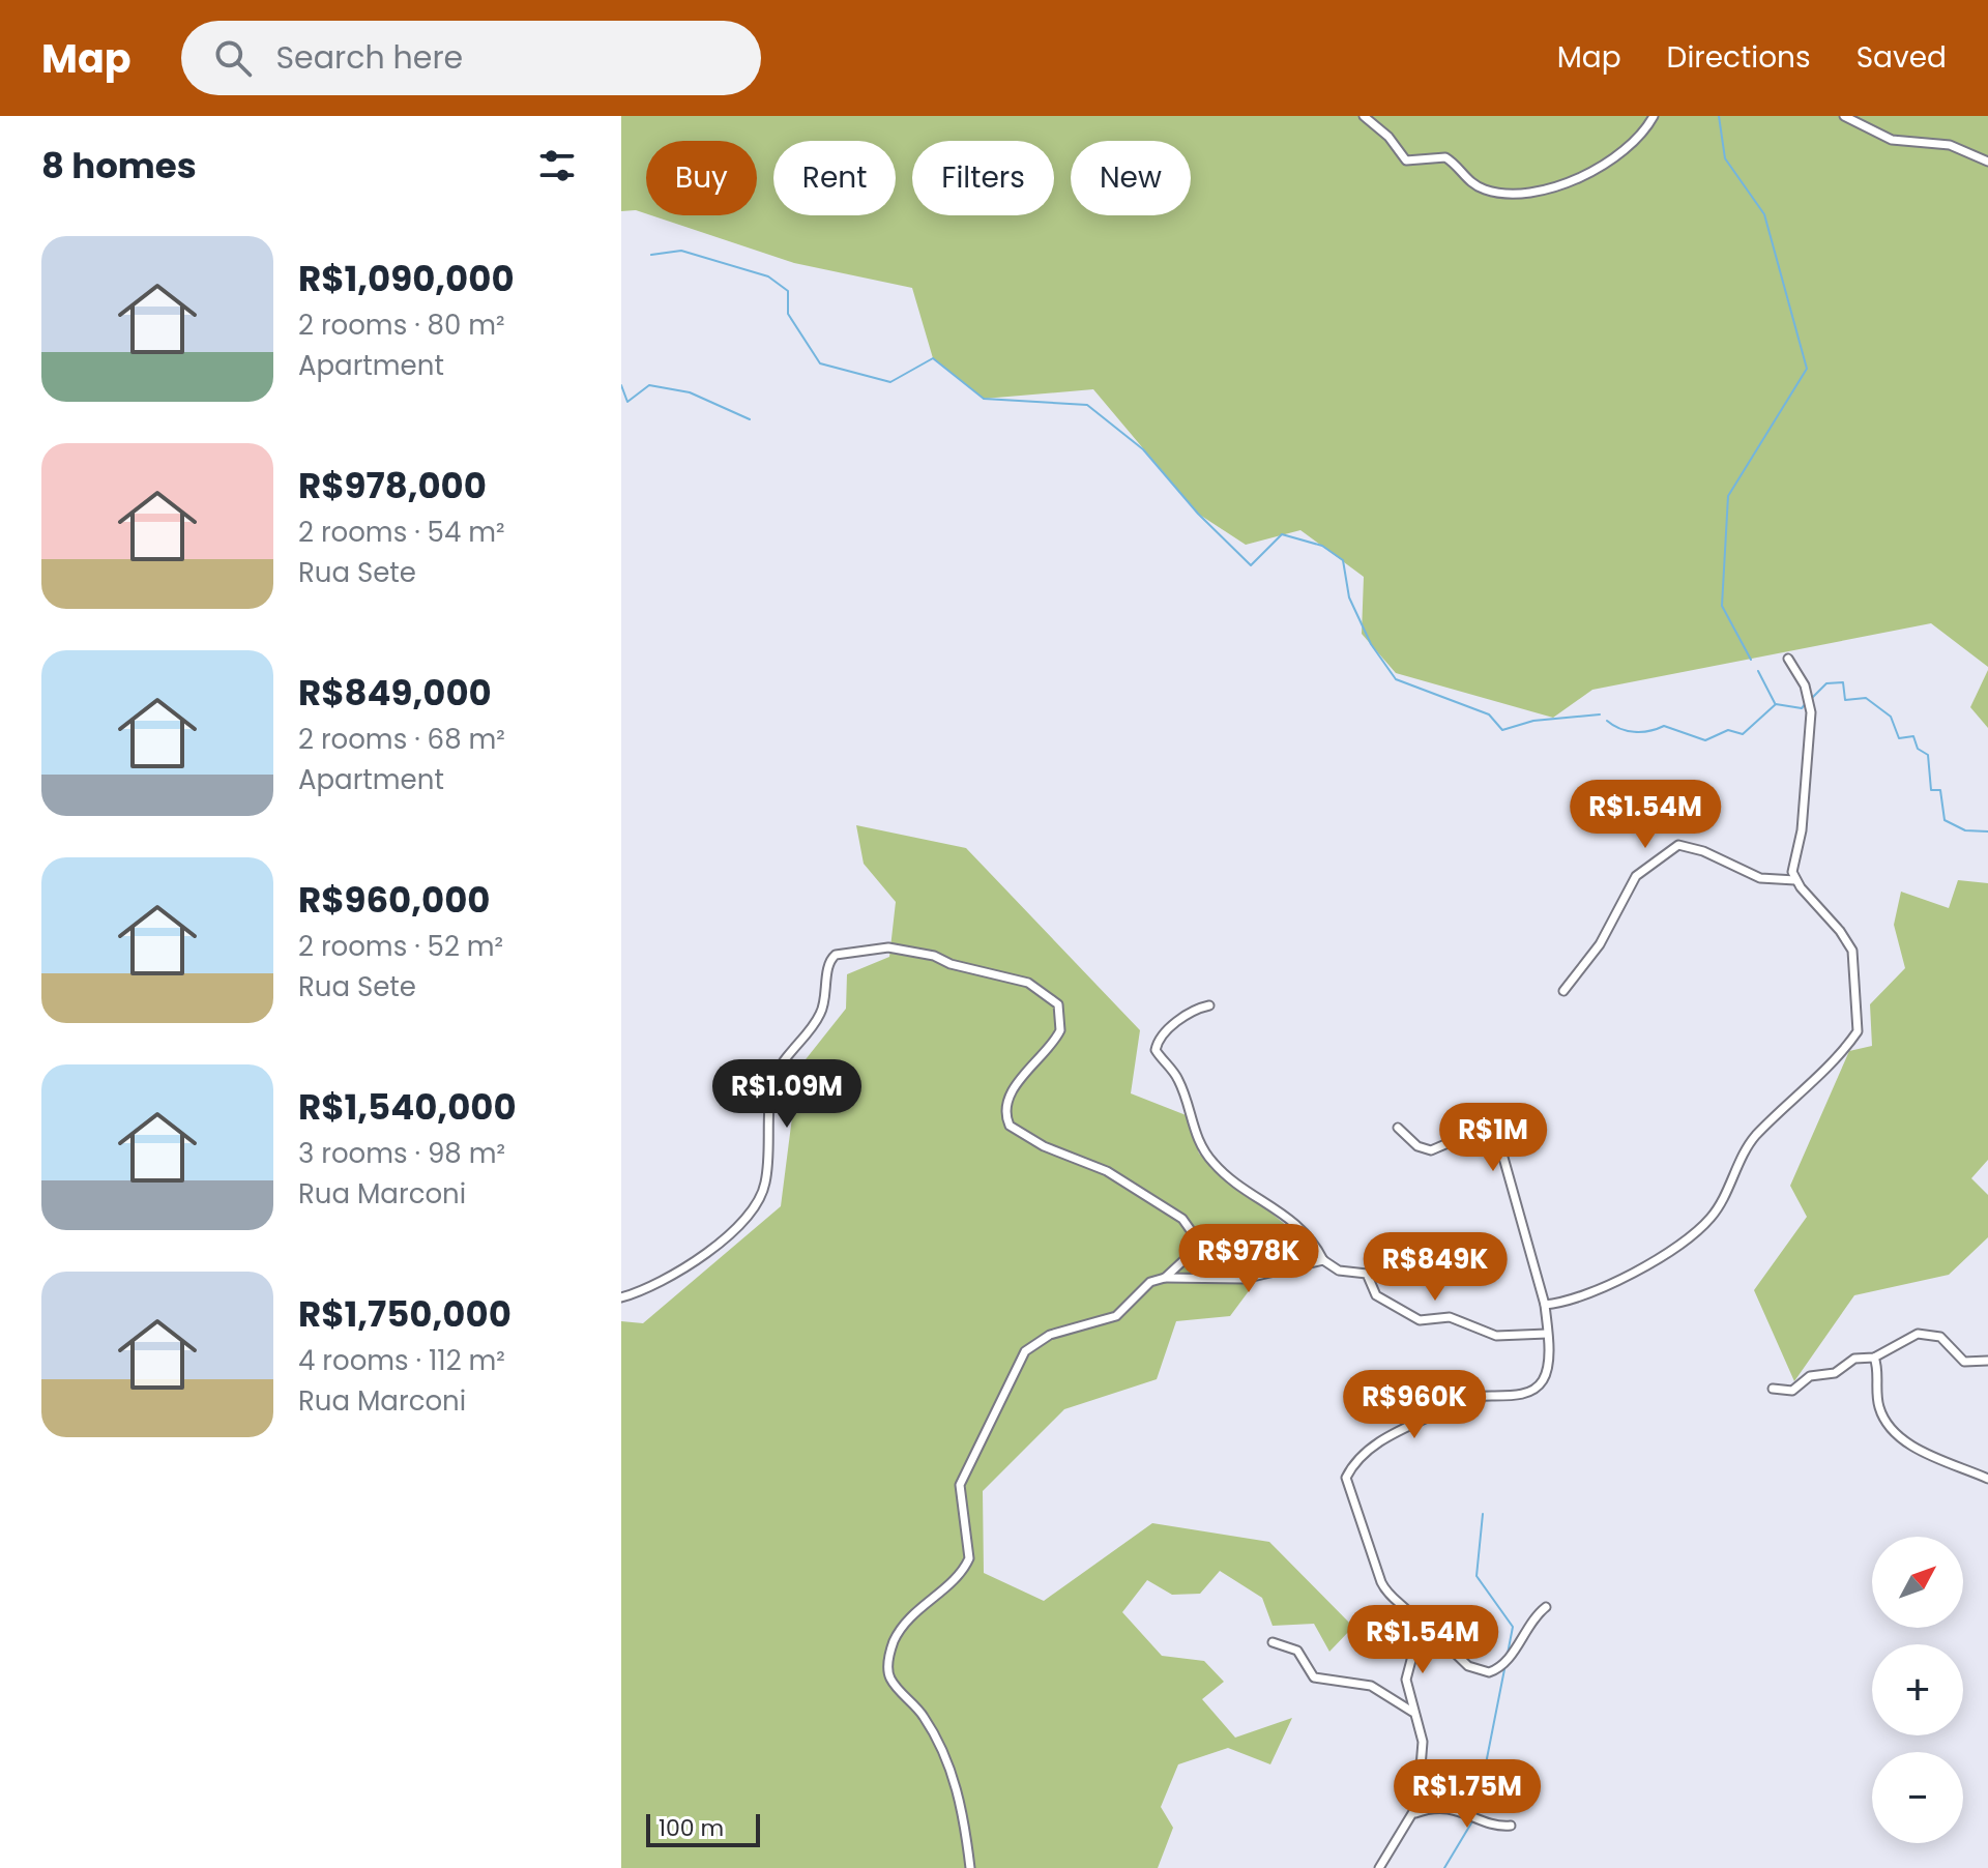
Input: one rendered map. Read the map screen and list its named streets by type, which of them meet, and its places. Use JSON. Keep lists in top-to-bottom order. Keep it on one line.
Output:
{"scale_bar":"100 m","north":"top right","page":{"header":"Map","search":"Search here","nav":["Map","Directions","Saved"],"heading":"8 homes","chip":["Buy","Rent","Filters","New"],"list":[{"name":"R$1,090,000","note":"2 rooms · 80 m² · Apartment"},{"name":"R$978,000","note":"2 rooms · 54 m² · Rua Sete"},{"name":"R$849,000","note":"2 rooms · 68 m² · Apartment"},{"name":"R$960,000","note":"2 rooms · 52 m² · Rua Sete"},{"name":"R$1,540,000","note":"3 rooms · 98 m² · Rua Marconi"},{"name":"R$1,750,000","note":"4 rooms · 112 m² · Rua Marconi"}],"price":["R$1.54M","R$1.09M","R$1M","R$978K","R$849K","R$960K","R$1.54M","R$1.75M"],"map_buttons":["+","−"],"scale":"100 m"}}
